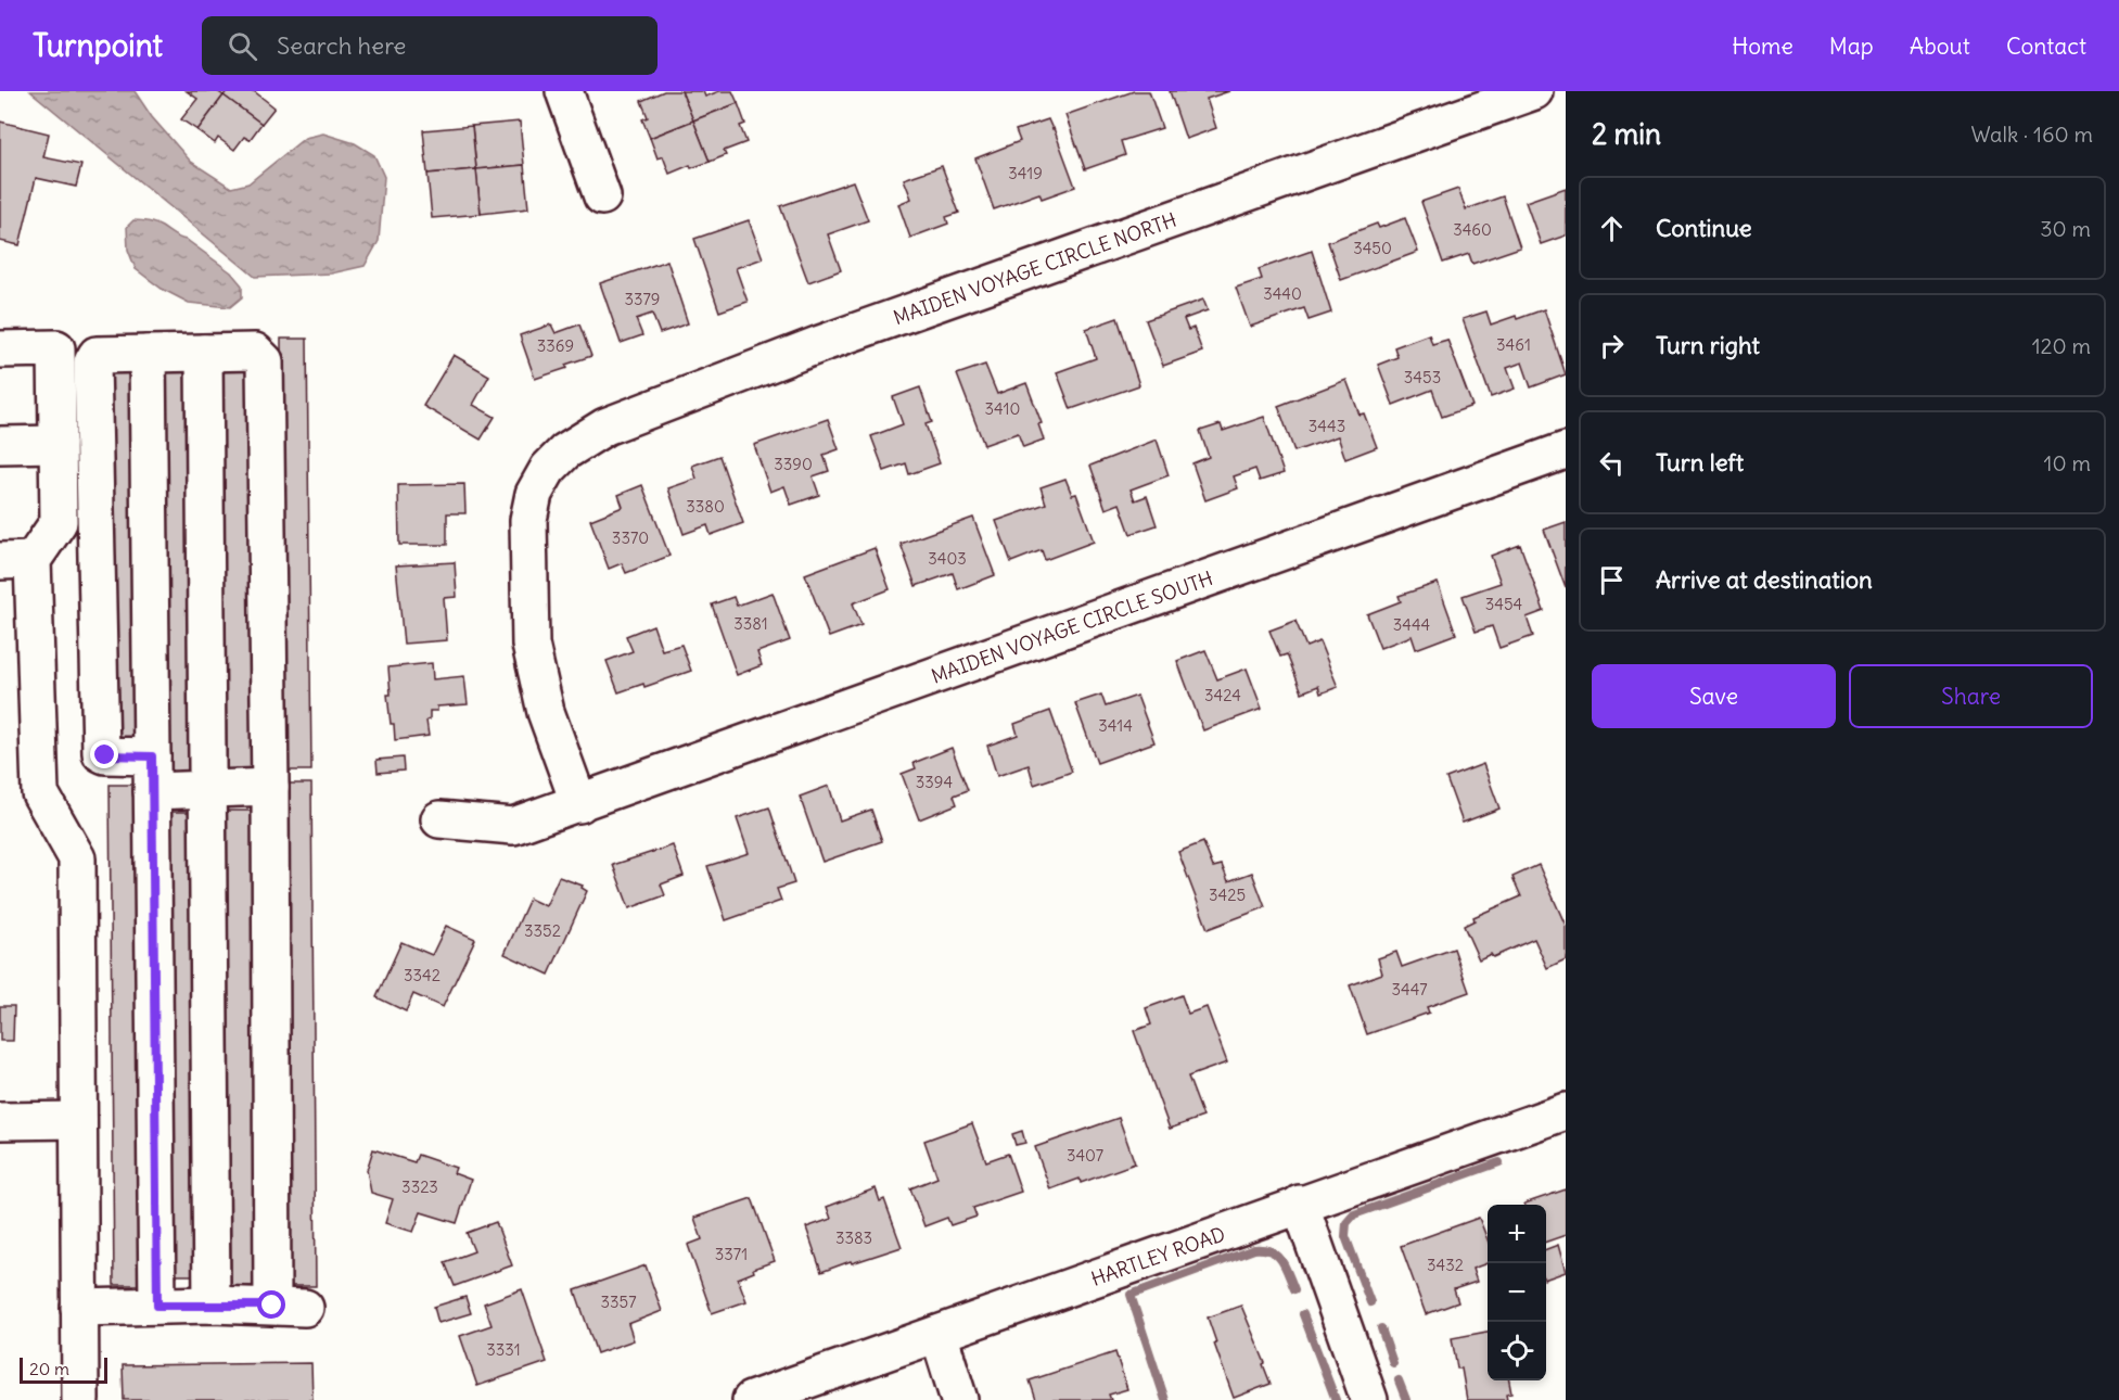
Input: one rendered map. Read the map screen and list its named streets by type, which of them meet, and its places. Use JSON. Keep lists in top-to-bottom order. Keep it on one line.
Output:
{"streets":{"street":["MAIDEN VOYAGE CIRCLE NORTH","MAIDEN VOYAGE CIRCLE SOUTH","HARTLEY ROAD"]},"crossings":[["MAIDEN VOYAGE CIRCLE NORTH","MAIDEN VOYAGE CIRCLE SOUTH"]],"house_numbers":["3419","3460","3450","3440","3379","3461","3369","3453","3410","3443","3390","3380","3370","3403","3454","3381","3444","3424","3414","3394","3425","3352","3342","3447","3407","3323","3383","3371","3432","3357","3331"],"scale_bar":"20 m","page":{"header":"Turnpoint","search":"Search here","nav":["Home","Map","About","Contact"],"heading":["2 min","Walk · 160 m"],"list":[["Continue","30 m"],["Turn right","120 m"],["Turn left","10 m"],"Arrive at destination"],"buttons":["Save","Share"],"map_buttons":["+","−"],"scale":"20 m"}}
